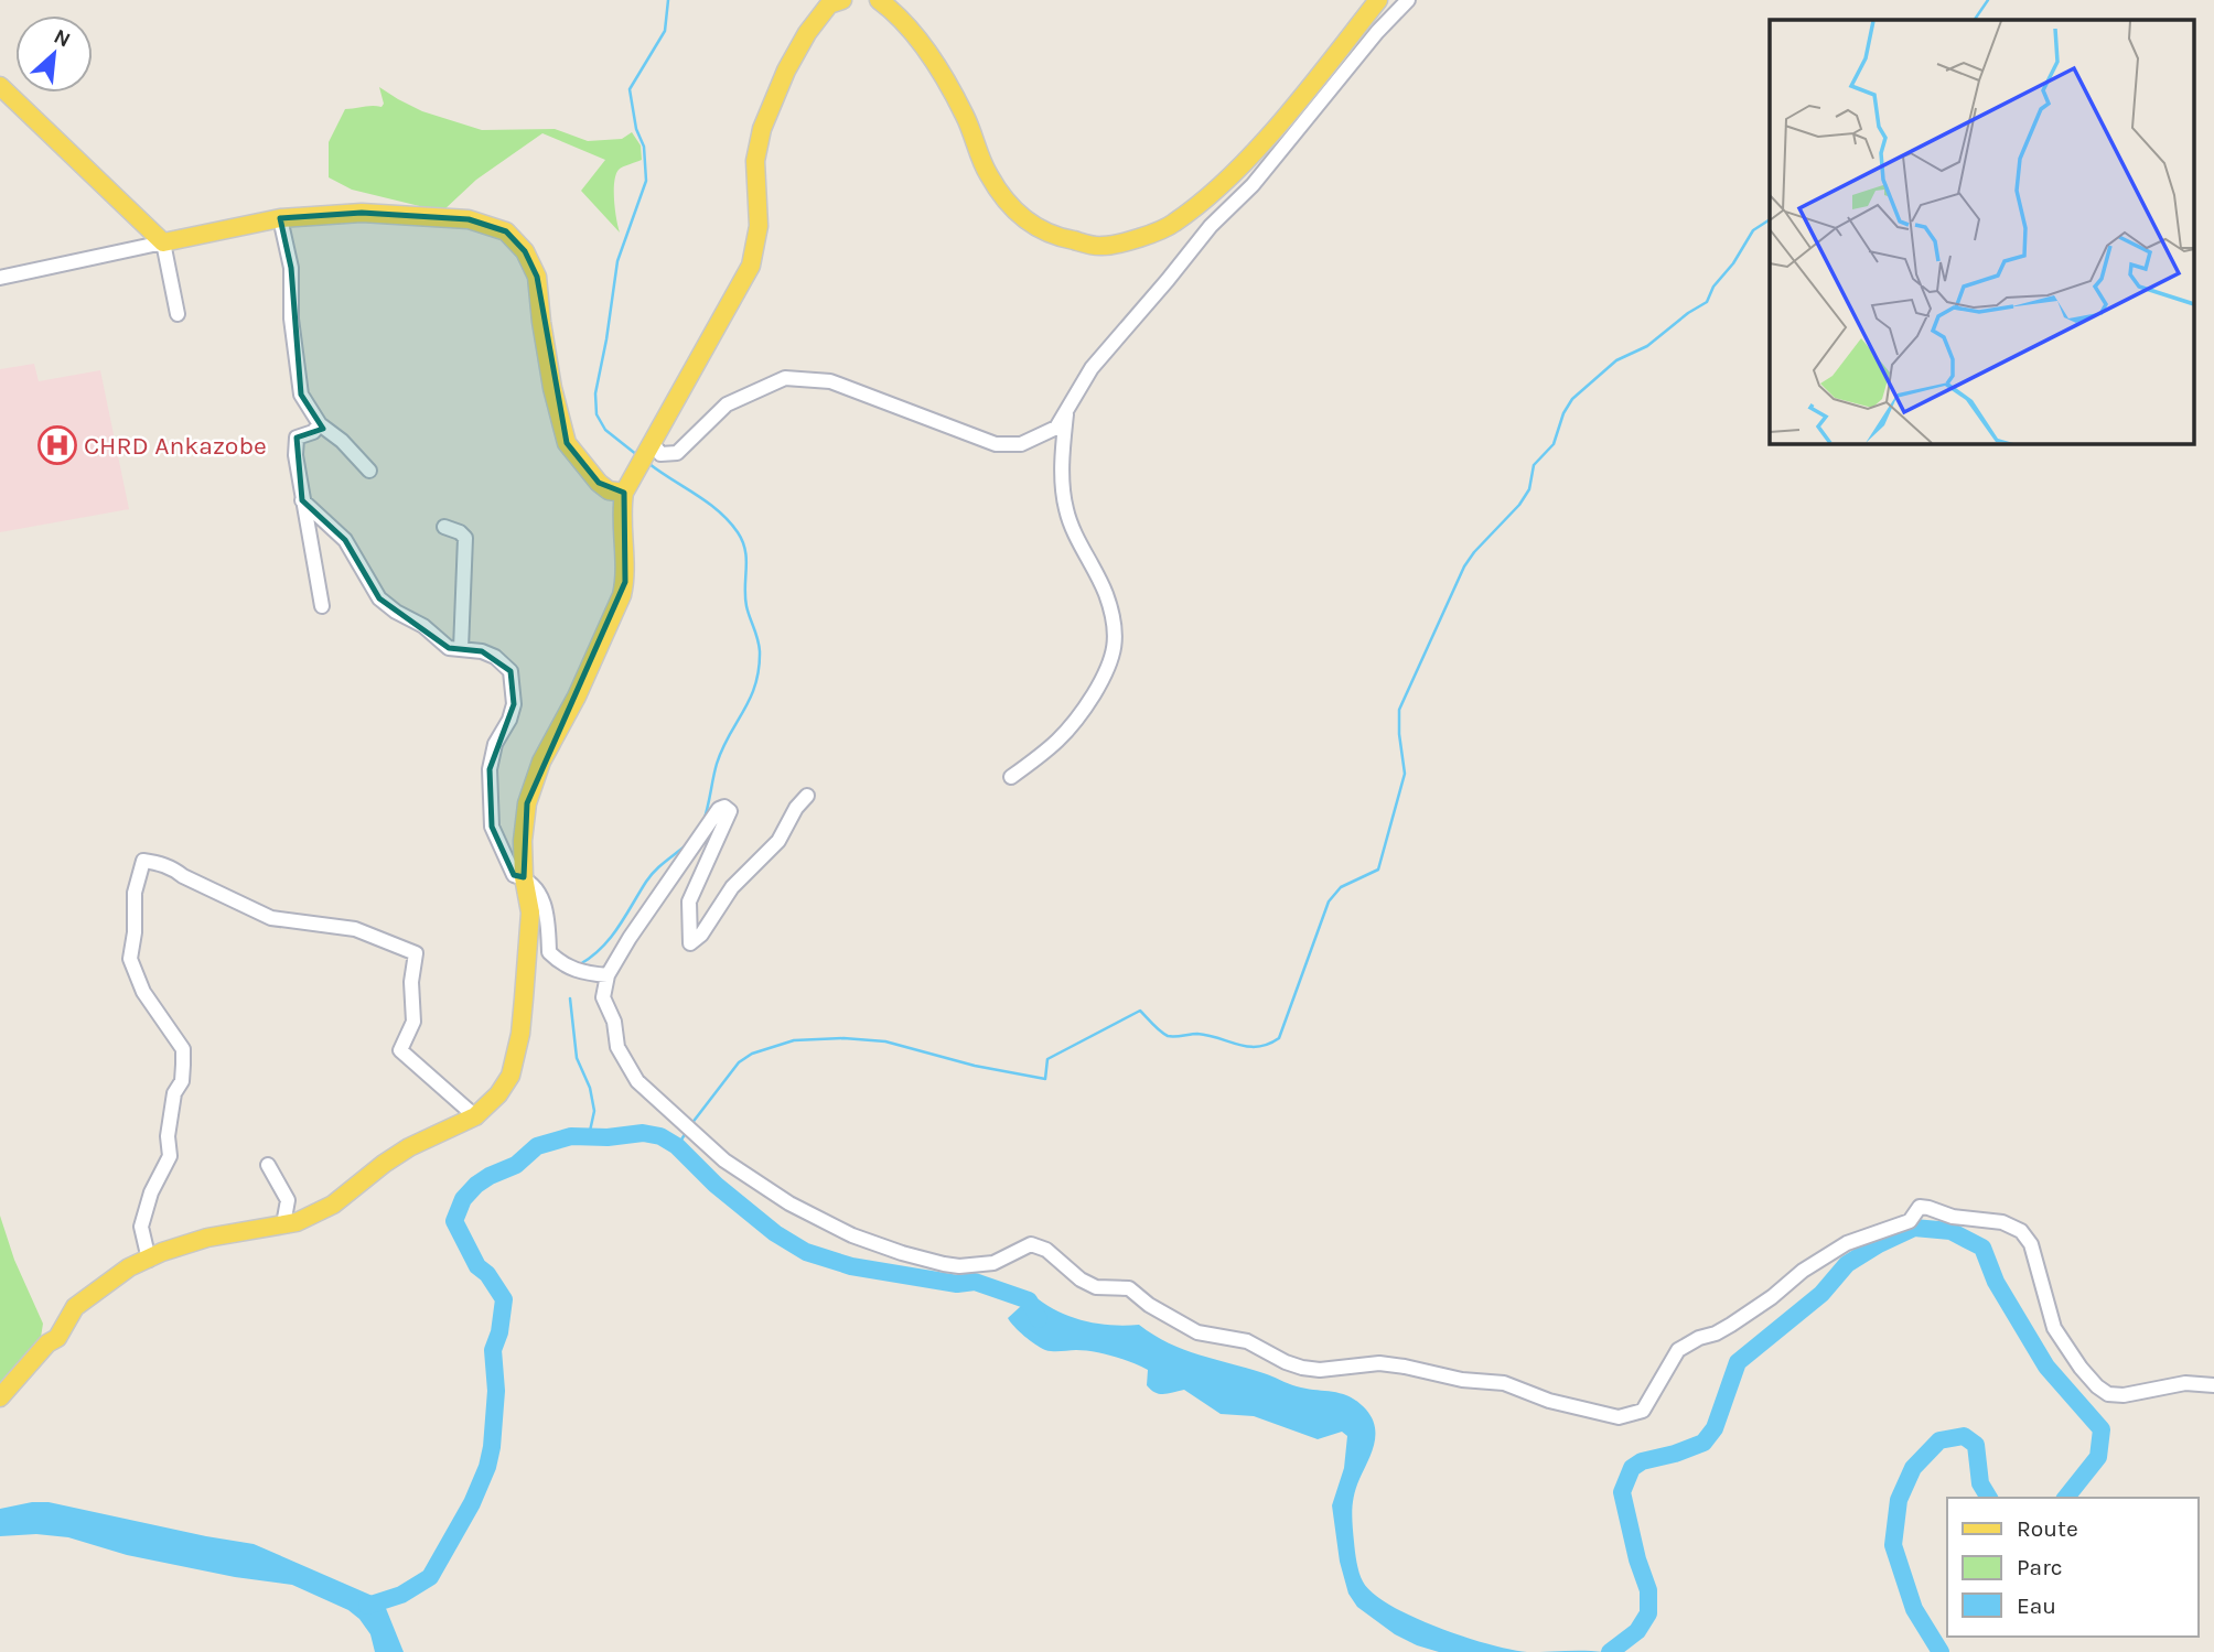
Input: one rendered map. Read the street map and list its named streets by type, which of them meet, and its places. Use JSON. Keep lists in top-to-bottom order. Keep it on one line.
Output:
{"places":{"hospital":["CHRD Ankazobe"]},"legend":["Route","Parc","Eau"],"north":"top right"}
